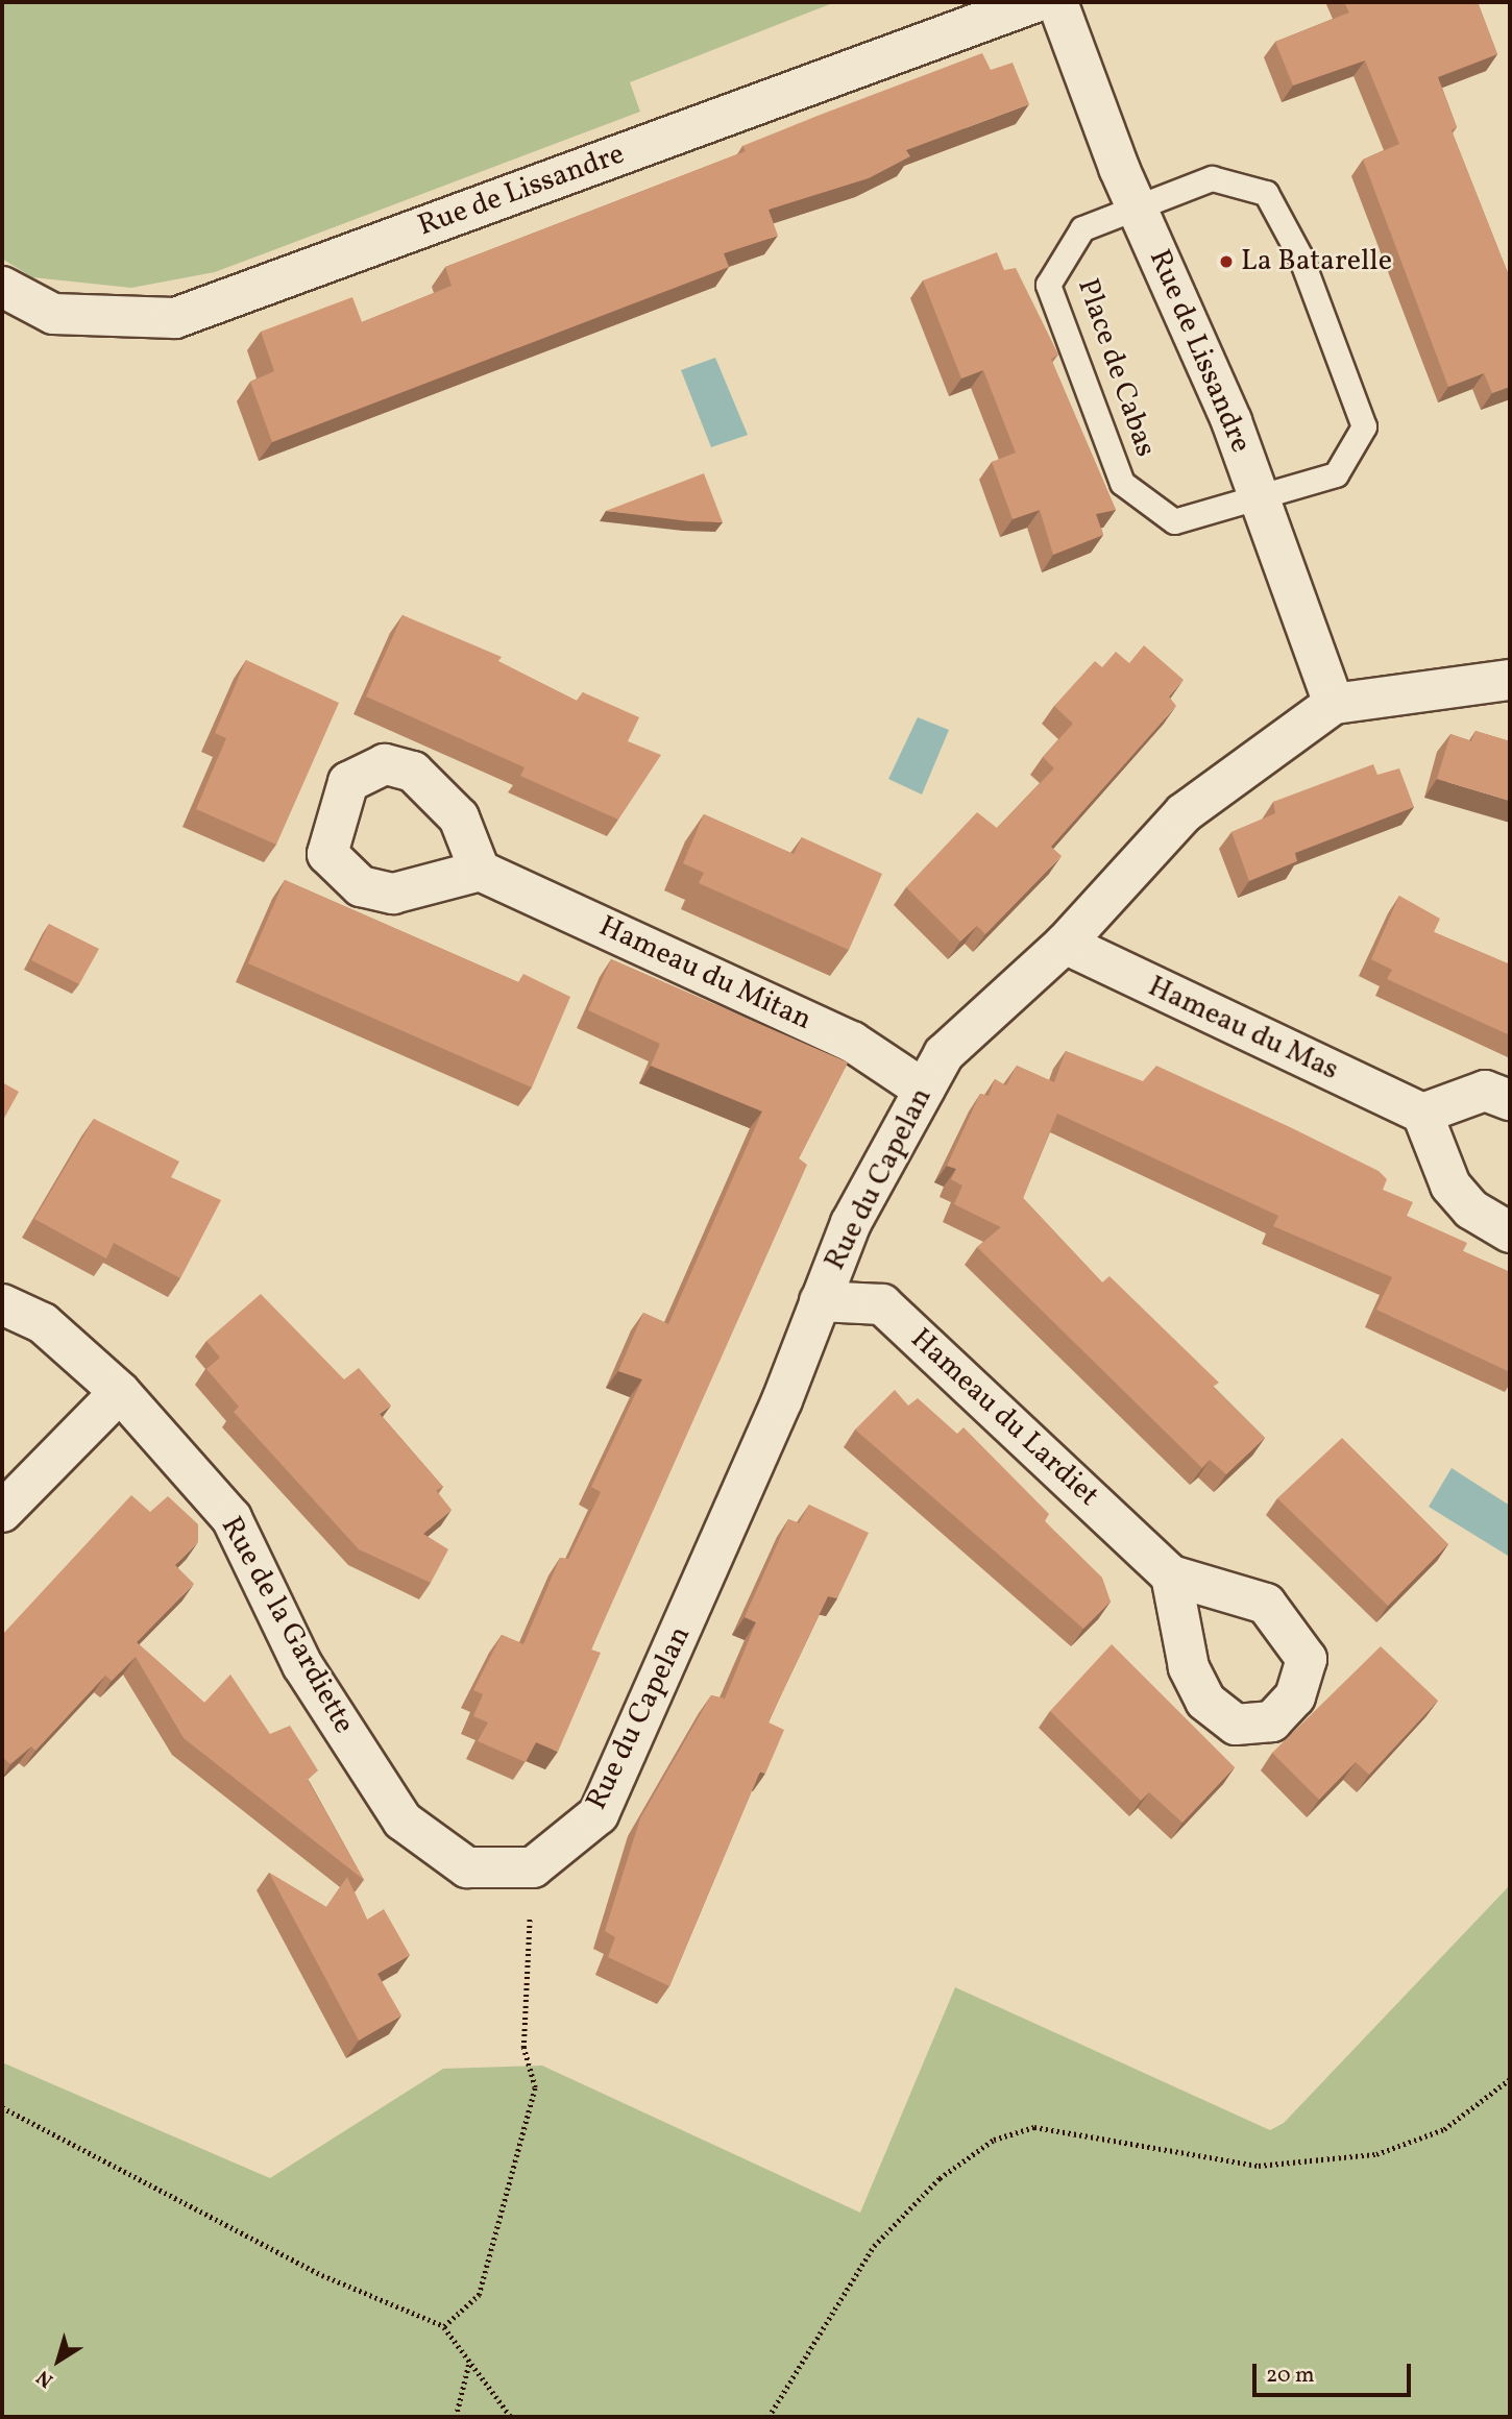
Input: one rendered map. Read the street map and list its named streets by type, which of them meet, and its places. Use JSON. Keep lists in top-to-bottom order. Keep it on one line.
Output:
{"streets":{"street":["Rue de Lissandre","Hameau du Mitan","Hameau du Mas","Rue du Capelan","Hameau du Lardiet","Rue de la Gardiette"],"lane":["Place de Cabas"]},"crossings":[["Rue de Lissandre","Place de Cabas"],["Rue de Lissandre","Rue du Capelan"],["Hameau du Mitan","Rue du Capelan"],["Hameau du Mas","Rue du Capelan"],["Rue du Capelan","Hameau du Lardiet"],["Rue du Capelan","Rue de la Gardiette"]],"places":["La Batarelle"],"scale_bar":"20 m","north":"bottom left"}
